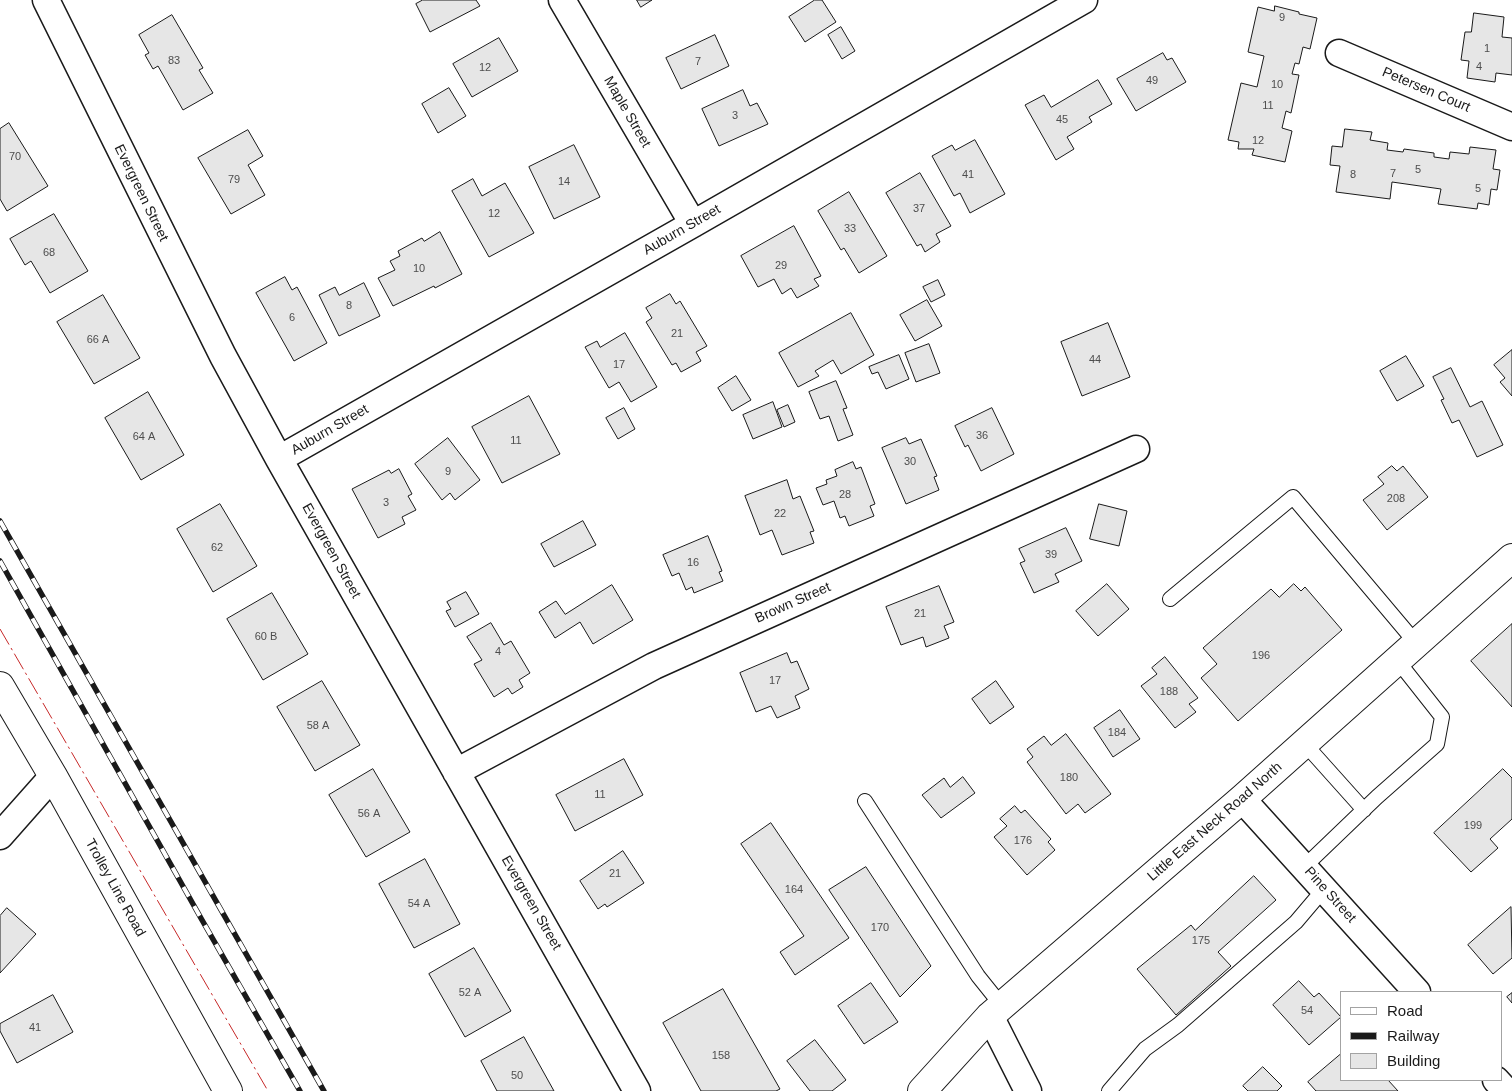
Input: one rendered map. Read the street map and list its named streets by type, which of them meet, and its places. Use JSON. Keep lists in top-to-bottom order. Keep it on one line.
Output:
{"streets":{"main road":["Little East Neck Road North","Trolley Line Road"],"street":["Petersen Court","Maple Street","Evergreen Street","Auburn Street","Brown Street","Pine Street"]},"crossings":[["Maple Street","Auburn Street"],["Evergreen Street","Auburn Street"],["Evergreen Street","Brown Street"],["Little East Neck Road North","Pine Street"]],"house_numbers":["9","1","83","7","4","12","49","10","11","3","45","12","70","5","7","41","8","79","14","5","37","12","33","68","29","10","8","6","21","66 A","44","17","36","64 A","11","30","9","28","208","3","22","62","39","16","21","60 B","4","196","17","188","58 A","184","180","11","56 A","199","176","21","164","54 A","170","175","52 A","54","41","158","50"],"legend":["Road","Railway","Building"]}
